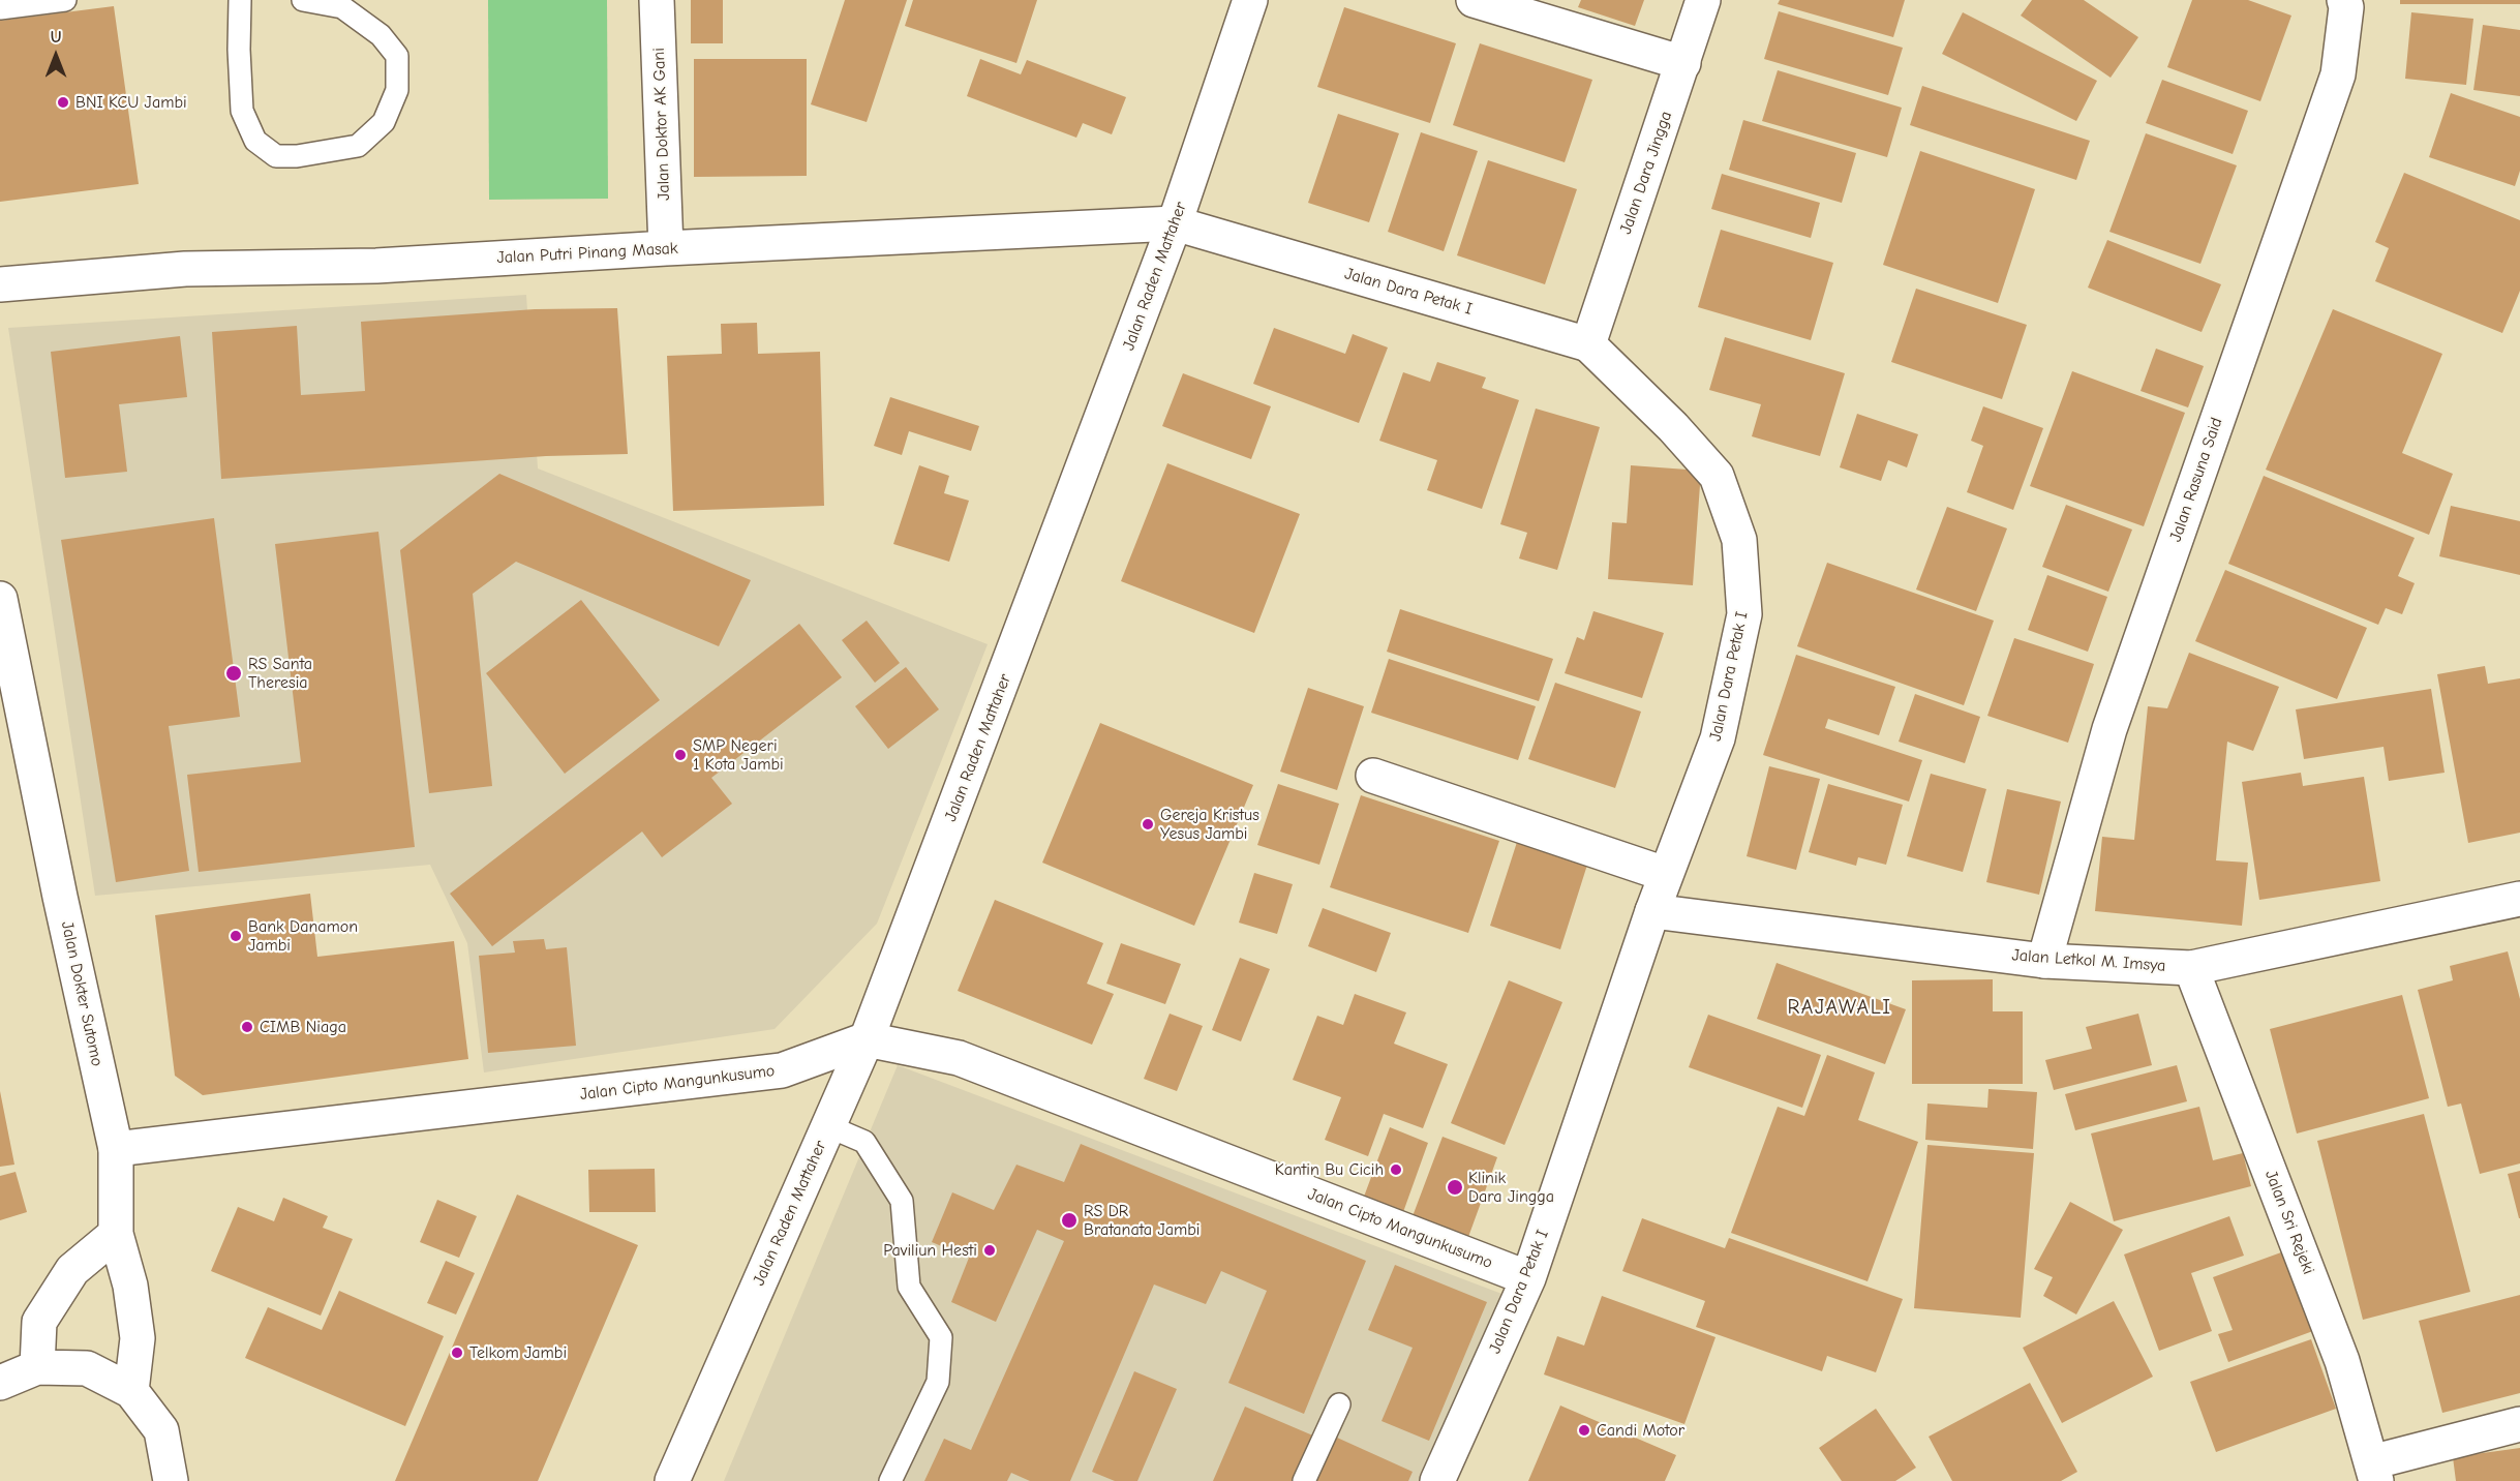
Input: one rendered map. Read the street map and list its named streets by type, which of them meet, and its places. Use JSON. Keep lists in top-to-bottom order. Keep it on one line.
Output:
{"streets":{"street":["Jalan Doktor AK Gani","Jalan Dara Jingga","Jalan Putri Pinang Masak","Jalan Raden Mattaher","Jalan Dara Petak I","Jalan Rasuna Said","Jalan Letkol M. Imsya","Jalan Dokter Sutomo","Jalan Cipto Mangunkusumo","Jalan Sri Rejeki"]},"crossings":[["Jalan Doktor AK Gani","Jalan Putri Pinang Masak"],["Jalan Dara Jingga","Jalan Dara Petak I"],["Jalan Putri Pinang Masak","Jalan Raden Mattaher"],["Jalan Putri Pinang Masak","Jalan Dara Petak I"],["Jalan Raden Mattaher","Jalan Dara Petak I"],["Jalan Raden Mattaher","Jalan Cipto Mangunkusumo"],["Jalan Dara Petak I","Jalan Letkol M. Imsya"],["Jalan Dara Petak I","Jalan Cipto Mangunkusumo"],["Jalan Rasuna Said","Jalan Letkol M. Imsya"],["Jalan Letkol M. Imsya","Jalan Sri Rejeki"],["Jalan Dokter Sutomo","Jalan Cipto Mangunkusumo"]],"districts":["RAJAWALI"],"places":["BNI KCU Jambi","RS Santa Theresia","SMP Negeri 1 Kota Jambi","Gereja Kristus Yesus Jambi","Bank Danamon Jambi","CIMB Niaga","Kantin Bu Cicih","Klinik Dara Jingga","RS DR Bratanata Jambi","Paviliun Hesti","Telkom Jambi","Candi Motor"],"north":"top"}
